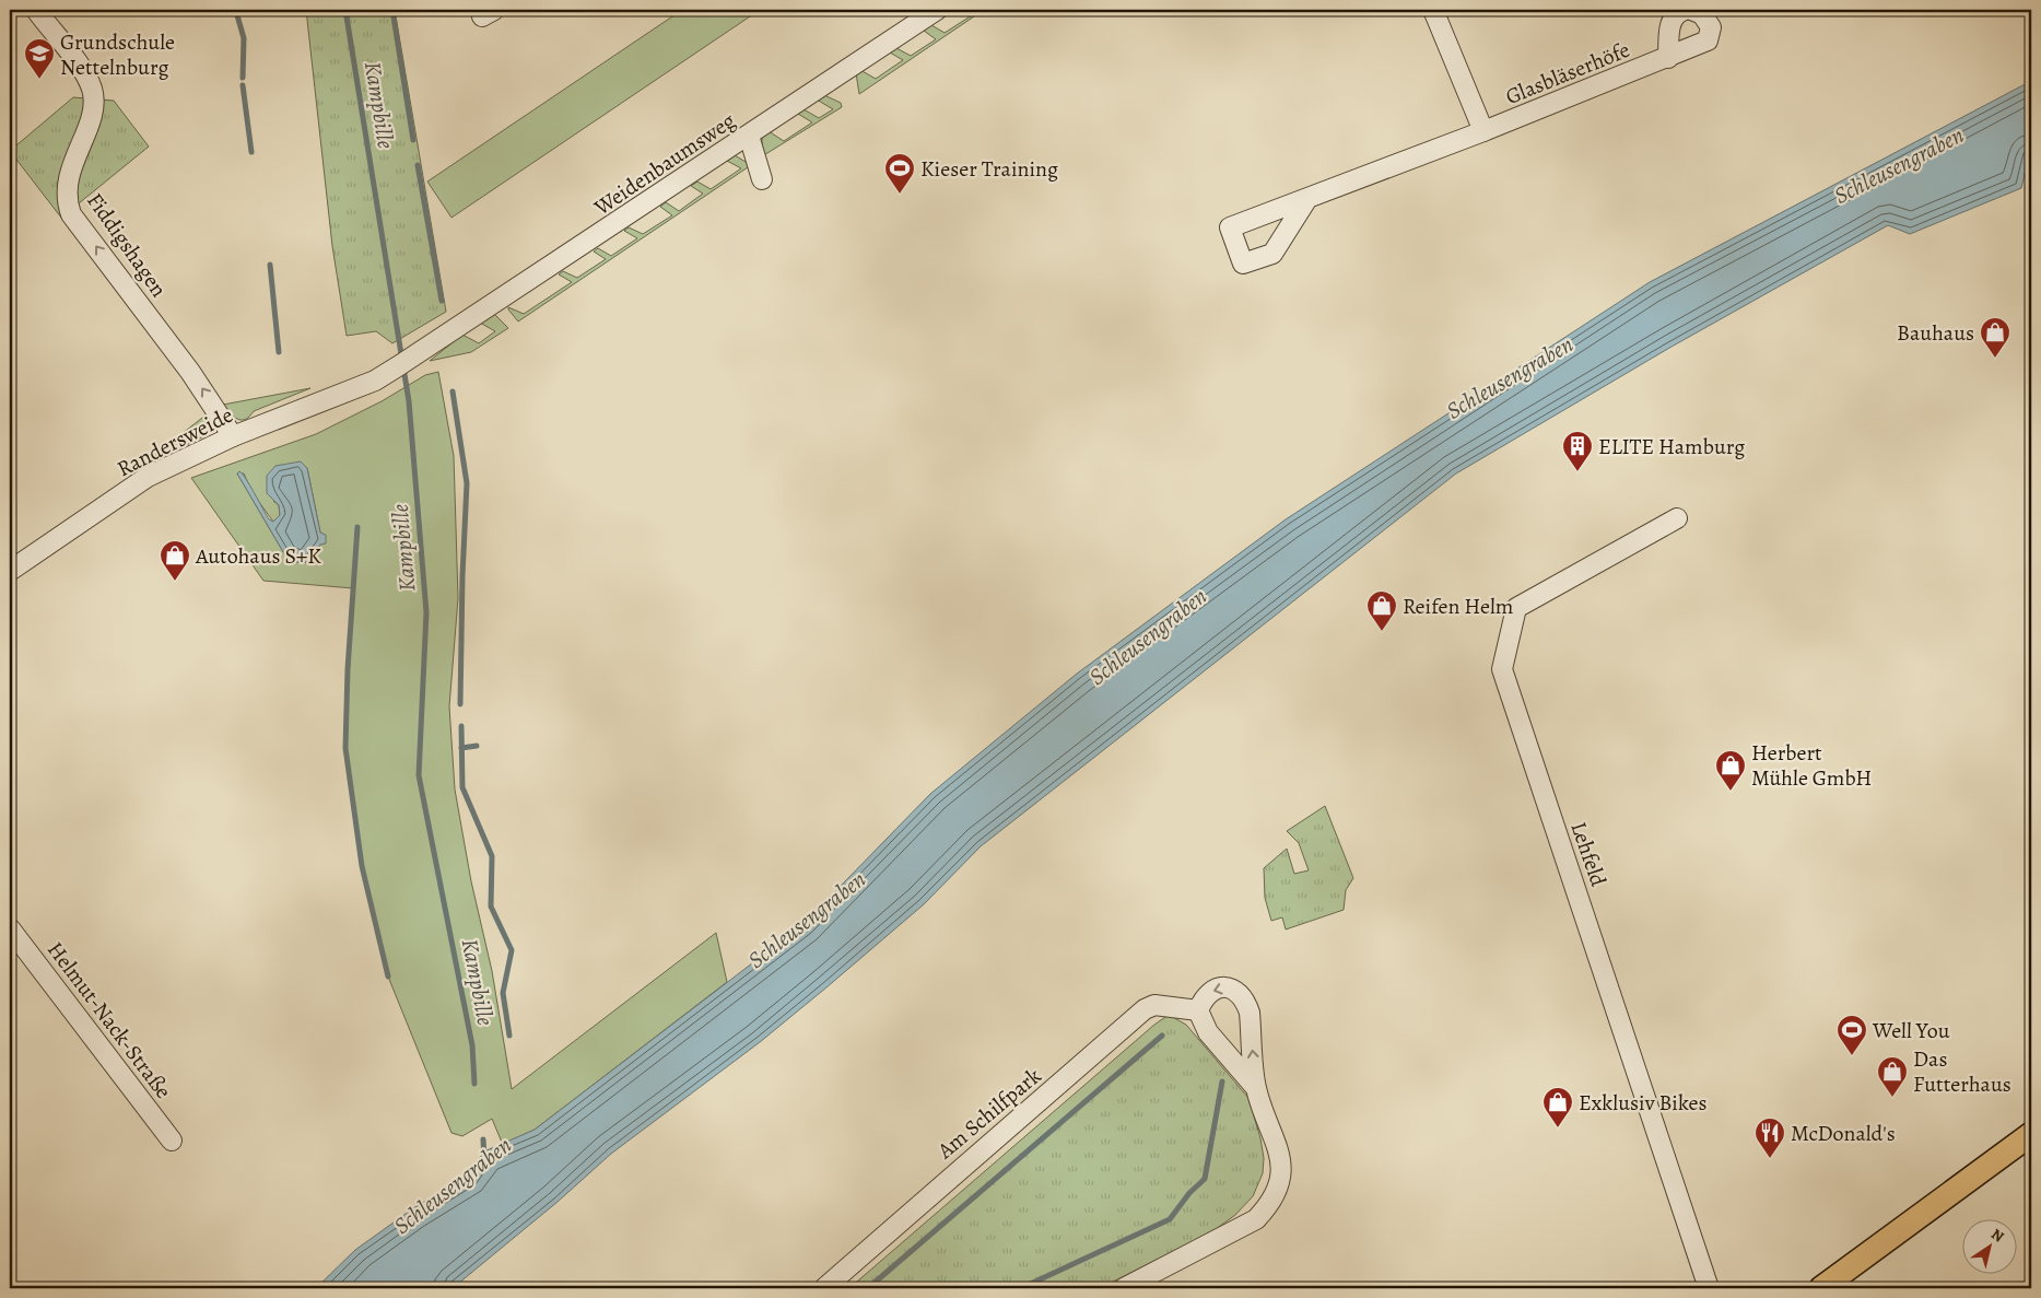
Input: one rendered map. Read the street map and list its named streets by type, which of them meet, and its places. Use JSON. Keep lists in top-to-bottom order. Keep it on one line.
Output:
{"streets":{"street":["Glasbläserhöfe","Weidenbaumsweg","Fiddigshagen","Randersweide","Lehfeld","Helmut-Nack-Straße","Am Schilfpark"]},"crossings":[["Weidenbaumsweg","Randersweide"],["Fiddigshagen","Randersweide"]],"one_way":["Fiddigshagen"],"water":["Kampbille","Schleusengraben"],"places":{"school or university":["Grundschule Nettelnburg"],"sports":["Kieser Training","Well You"],"shop":["Bauhaus","Autohaus S+K","Reifen Helm","Herbert Mühle GmbH","Das Futterhaus","Exklusiv Bikes"],"building":["ELITE Hamburg"],"restaurant":["McDonald's"]},"north":"top right"}
